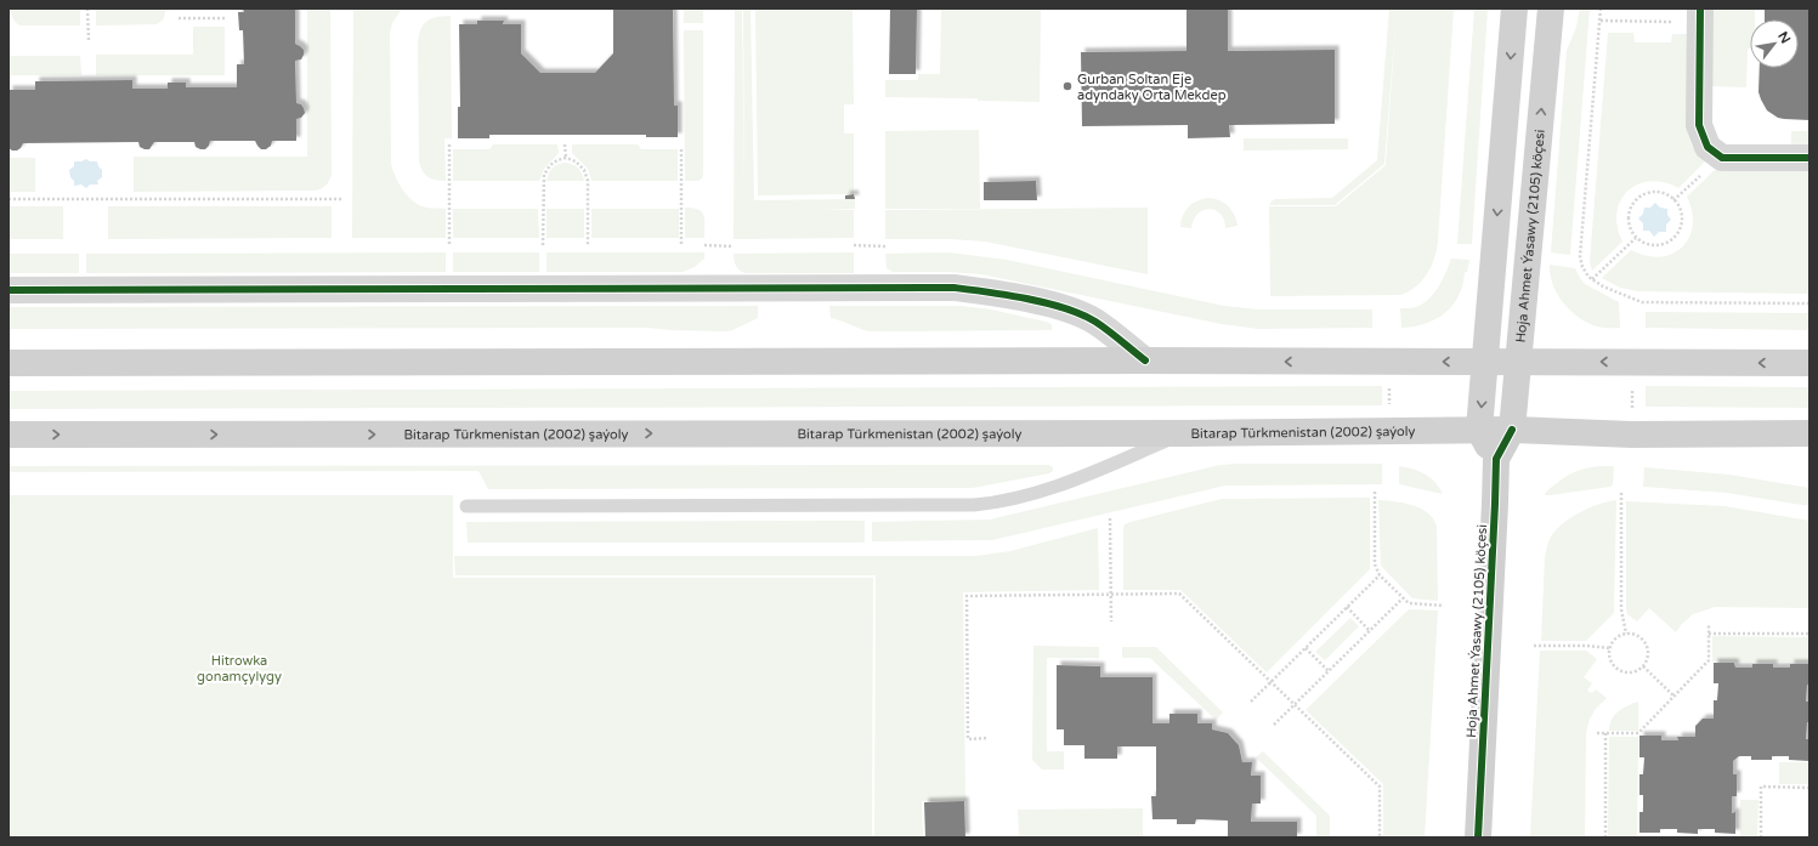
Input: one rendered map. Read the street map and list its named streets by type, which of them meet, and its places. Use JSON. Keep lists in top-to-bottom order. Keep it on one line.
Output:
{"streets":{"main road":["Hoja Ahmet Ýasawy (2105) köçesi","Bitarap Türkmenistan (2002) şaýoly"]},"crossings":[["Hoja Ahmet Ýasawy (2105) köçesi","Bitarap Türkmenistan (2002) şaýoly"]],"parks":["Hitrowka gonamçylygy"],"places":["Gurban Soltan Eje adyndaky Orta Mekdep"],"north":"top right"}
